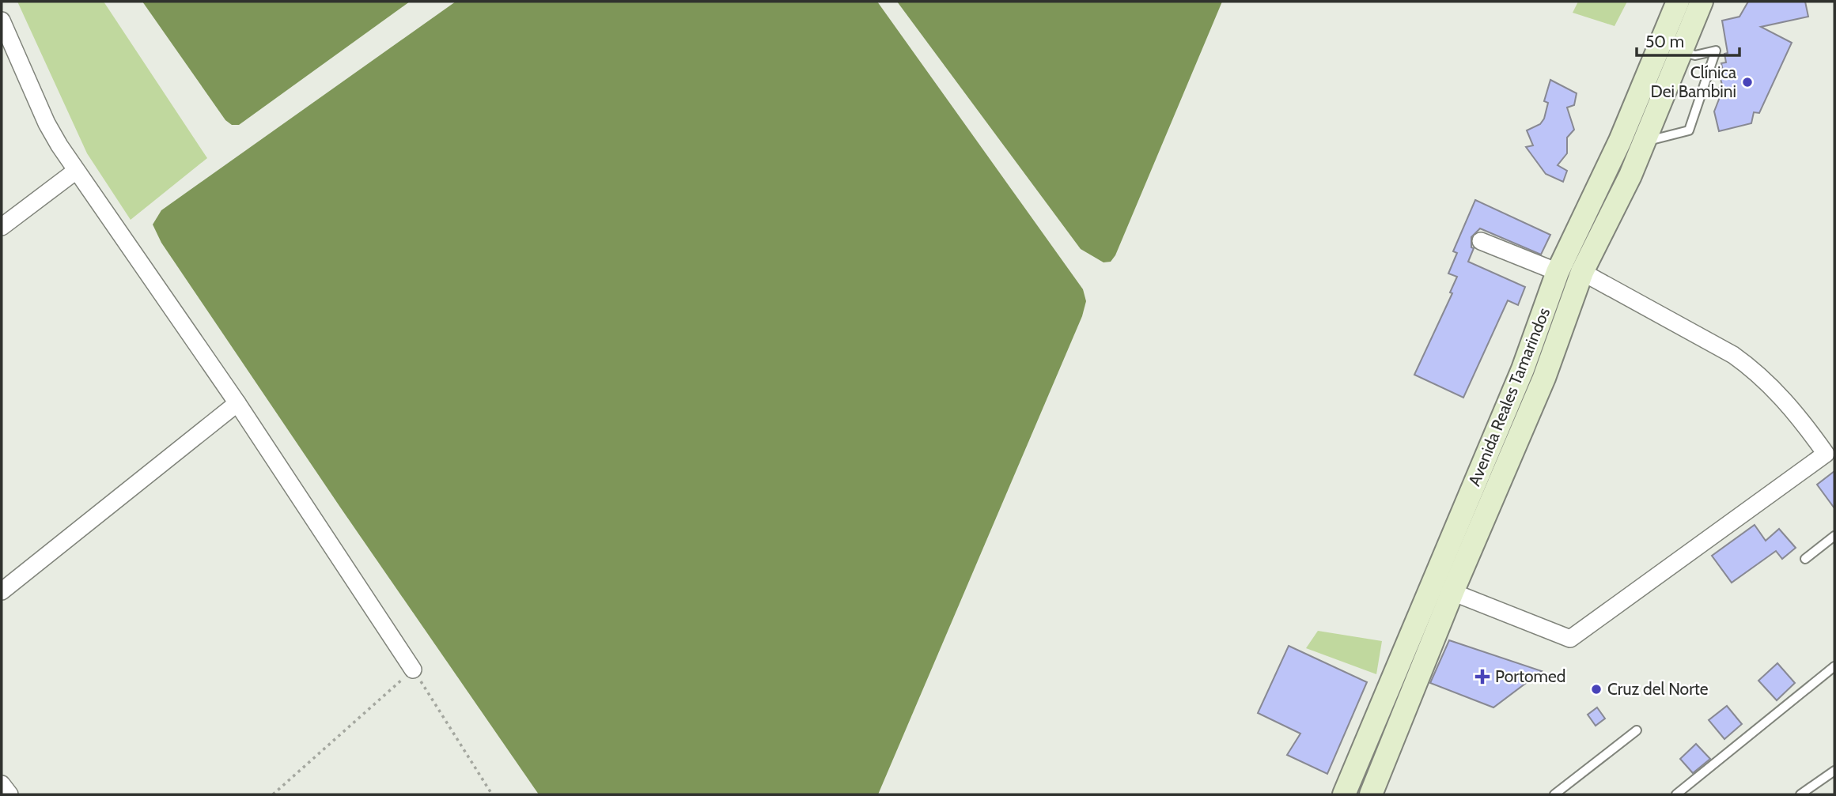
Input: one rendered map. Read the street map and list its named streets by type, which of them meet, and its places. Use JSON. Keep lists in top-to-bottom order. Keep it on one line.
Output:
{"streets":{"main road":["Avenida Reales Tamarindos"]},"places":{"other":["Clínica Dei Bambini","Cruz del Norte"],"health":["Portomed"]},"scale_bar":"50 m"}
